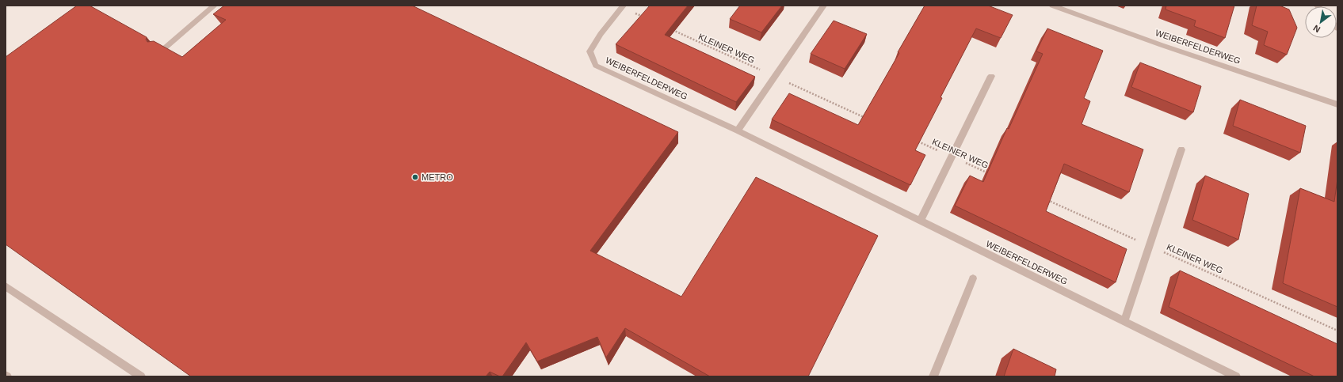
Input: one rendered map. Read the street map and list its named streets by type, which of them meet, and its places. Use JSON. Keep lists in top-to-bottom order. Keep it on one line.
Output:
{"streets":{"street":["WEIBERFELDERWEG"],"path":["KLEINER WEG"]},"places":["METRO"],"north":"bottom left"}
